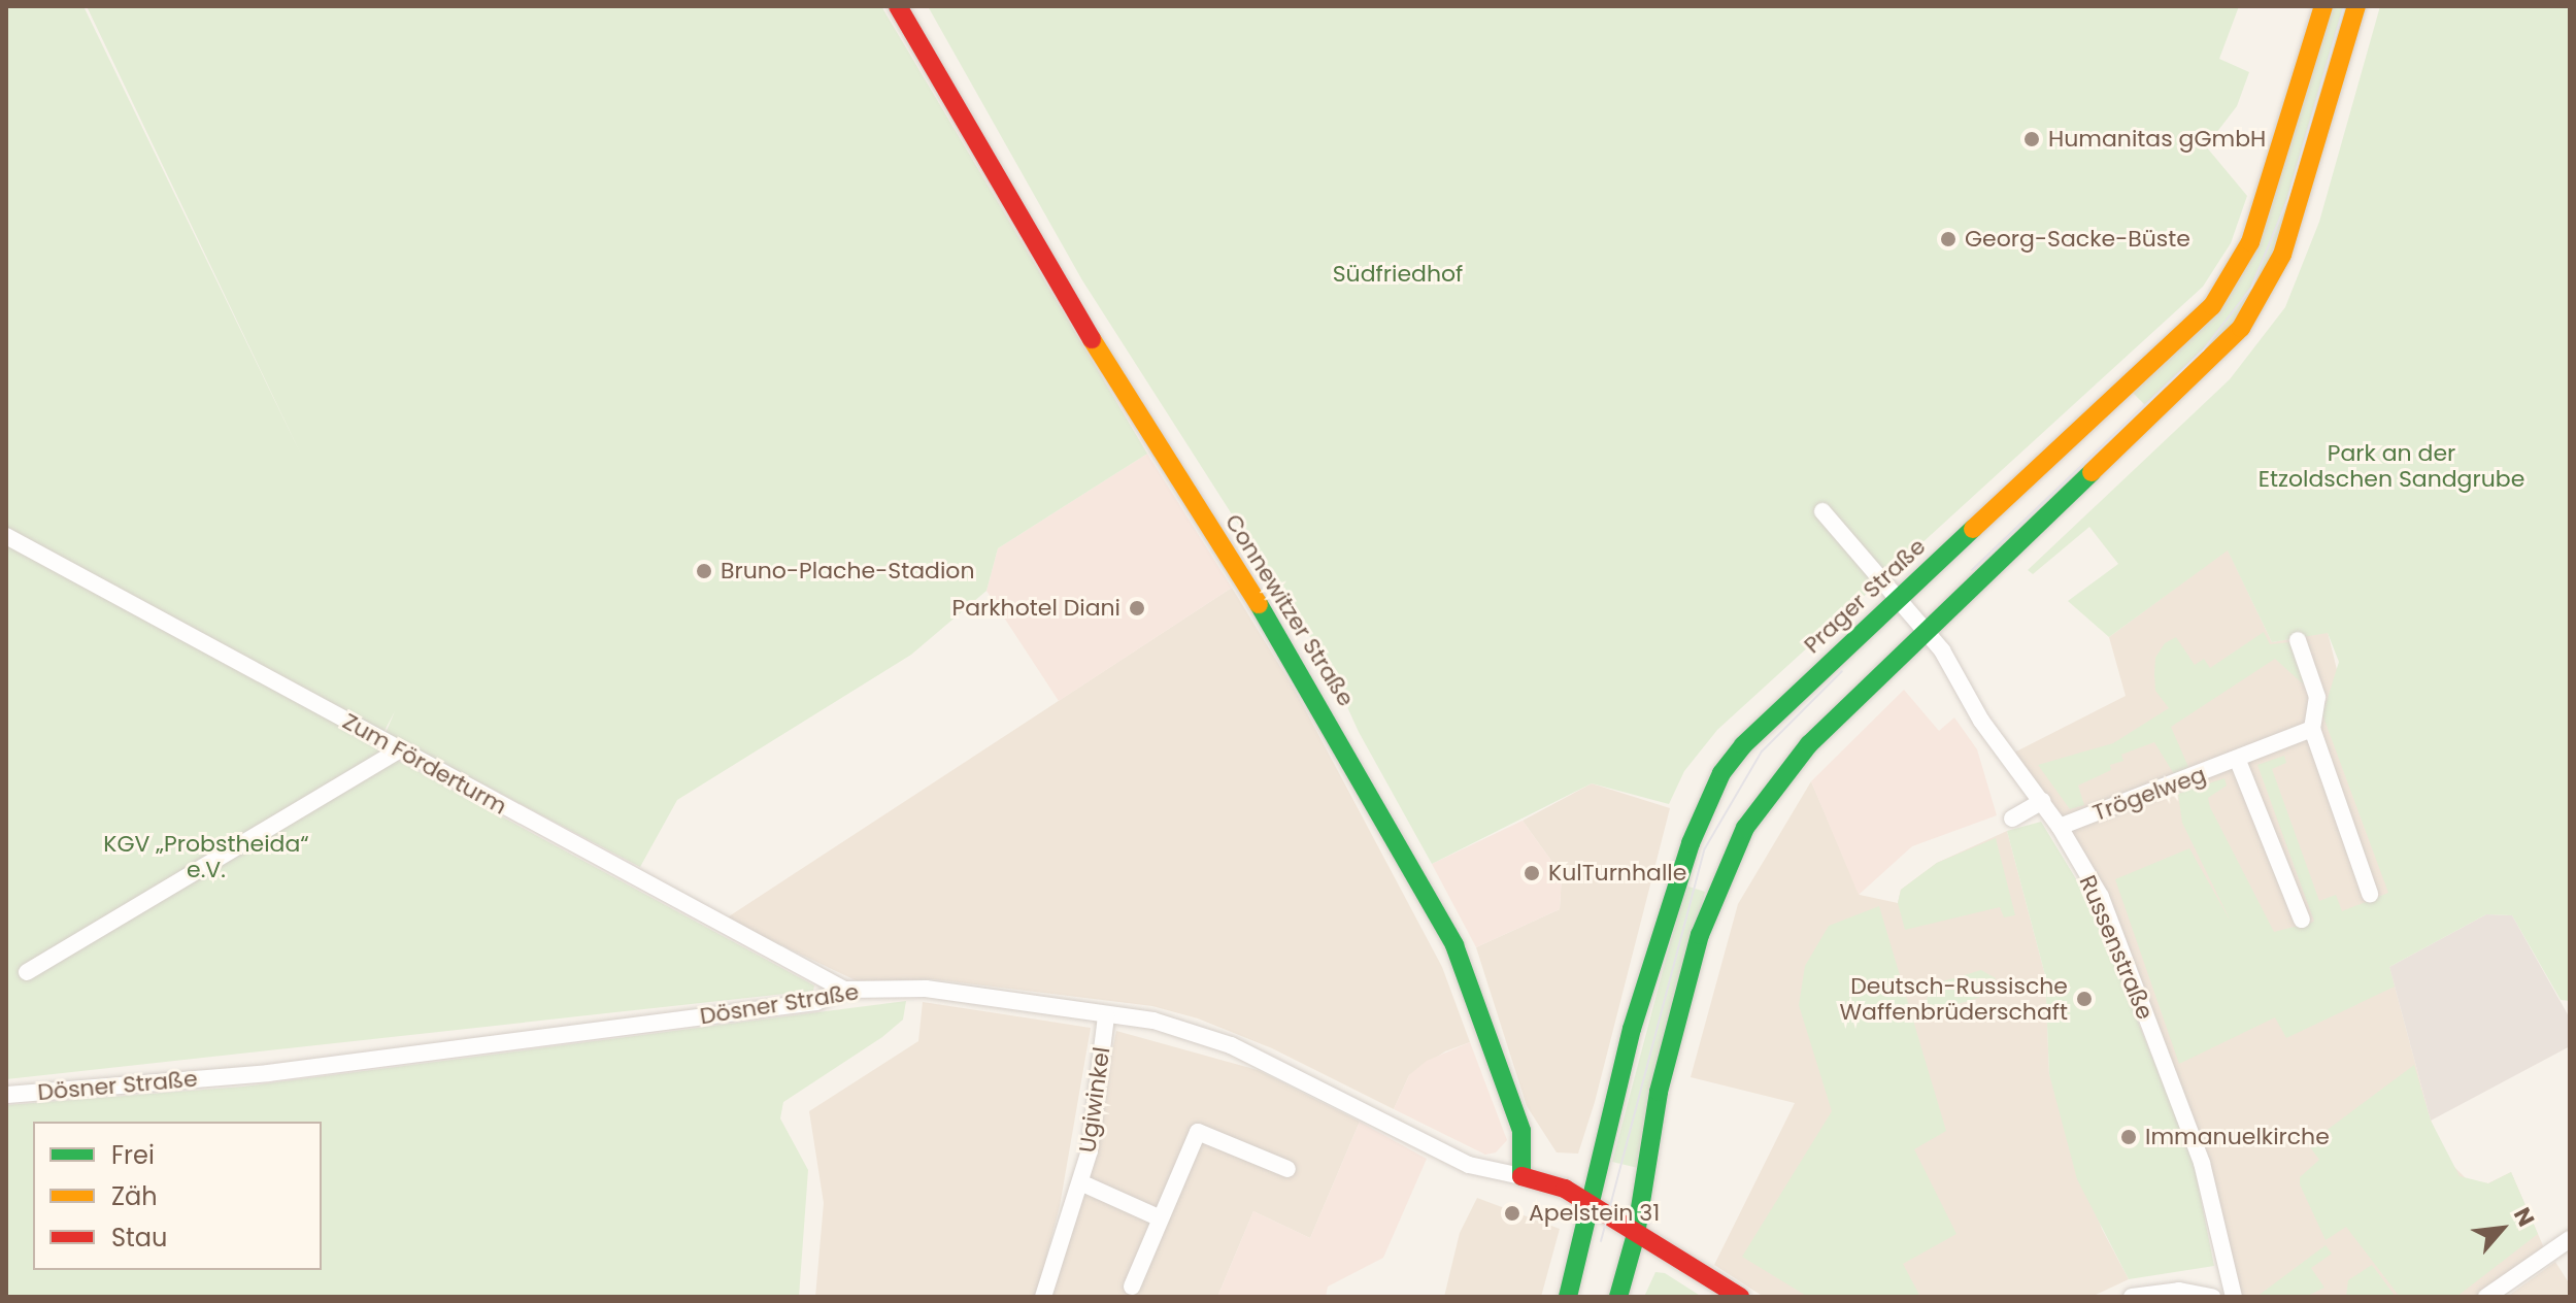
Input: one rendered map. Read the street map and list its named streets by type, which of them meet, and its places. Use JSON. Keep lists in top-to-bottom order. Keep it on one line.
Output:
{"streets":{"main road":["Prager Straße","Connewitzer Straße"],"street":["Zum Förderturm","Trögelweg","Russenstraße","Dösner Straße","Ugiwinkel"]},"crossings":[["Prager Straße","Russenstraße"],["Connewitzer Straße","Dösner Straße"],["Zum Förderturm","Dösner Straße"],["Trögelweg","Russenstraße"],["Dösner Straße","Ugiwinkel"]],"parks":["Südfriedhof","Park an der Etzoldschen Sandgrube","KGV „Probstheida“ e.V."],"places":["Humanitas gGmbH","Georg-Sacke-Büste","Bruno-Plache-Stadion","Parkhotel Diani","KulTurnhalle","Deutsch-Russische Waffenbrüderschaft","Immanuelkirche","Apelstein 31"],"legend":["Frei","Zäh","Stau"],"north":"top right"}
